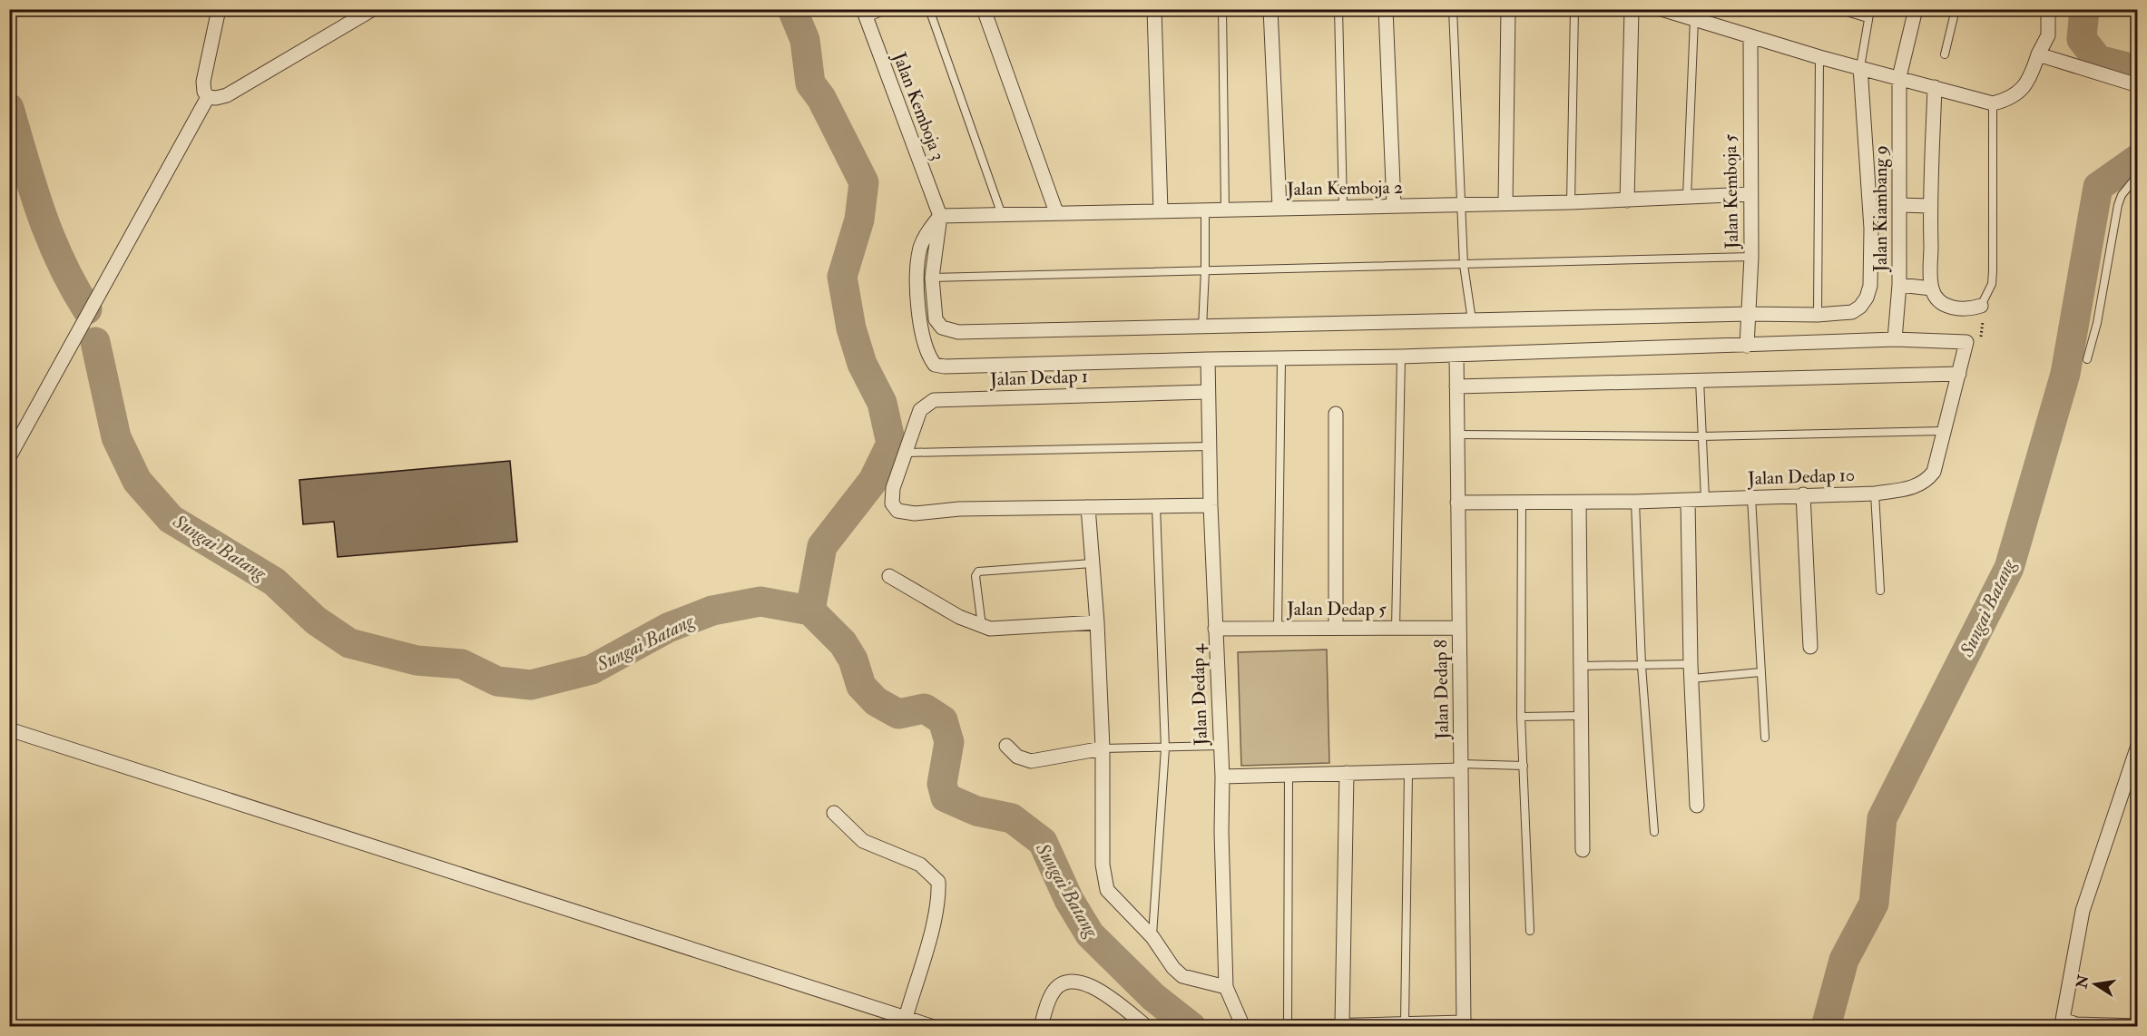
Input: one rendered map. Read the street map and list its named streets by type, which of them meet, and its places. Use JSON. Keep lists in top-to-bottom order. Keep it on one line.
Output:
{"streets":{"street":["Jalan Kemboja 3","Jalan Kemboja 2","Jalan Kemboja 5","Jalan Kiambang 9","Jalan Dedap 1","Jalan Dedap 10","Jalan Dedap 5","Jalan Dedap 8","Jalan Dedap 4"]},"crossings":[["Jalan Kemboja 3","Jalan Kemboja 2"],["Jalan Kemboja 2","Jalan Kemboja 5"],["Jalan Dedap 1","Jalan Dedap 4"],["Jalan Dedap 10","Jalan Dedap 8"],["Jalan Dedap 5","Jalan Dedap 8"],["Jalan Dedap 5","Jalan Dedap 4"]],"water":["Sungai Batang"],"north":"left"}
